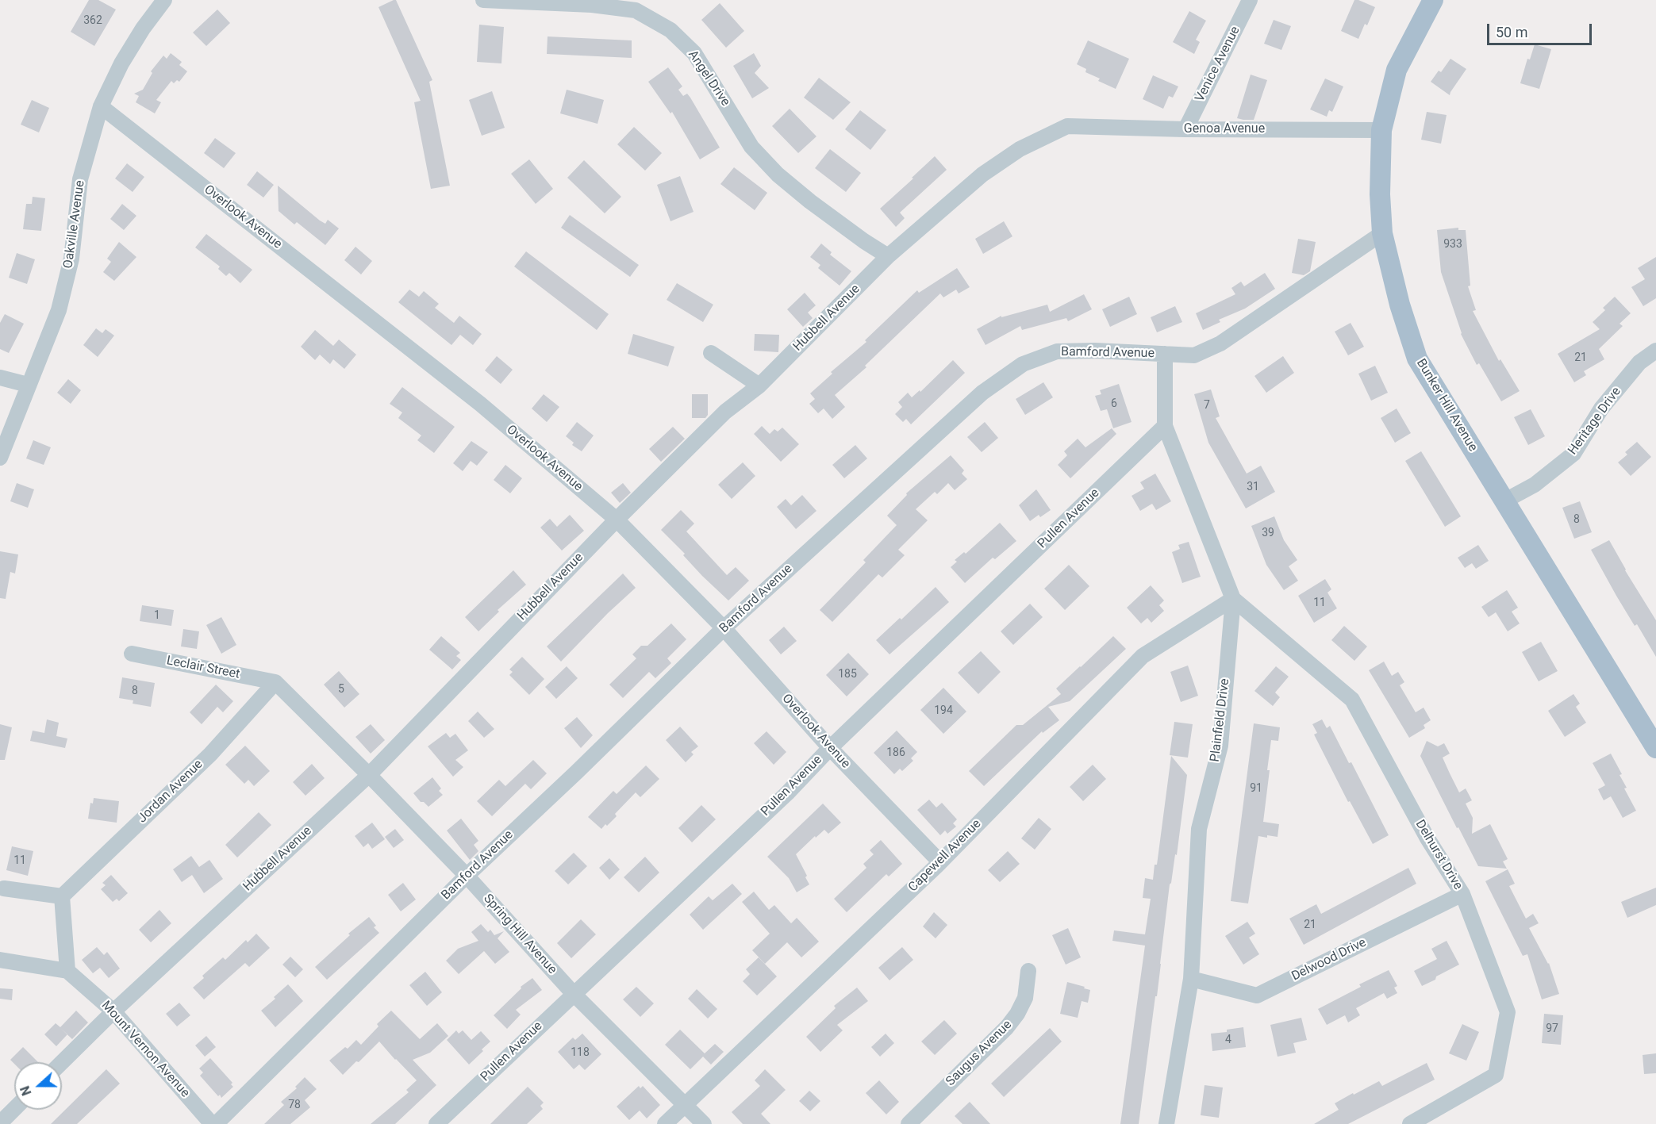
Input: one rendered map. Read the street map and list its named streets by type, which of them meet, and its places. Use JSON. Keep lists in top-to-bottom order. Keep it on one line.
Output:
{"streets":{"main road":["Bunker Hill Avenue"],"street":["Venice Avenue","Angel Drive","Genoa Avenue","Overlook Avenue","Oakville Avenue","Hubbell Avenue","Bamford Avenue","Heritage Drive","Pullen Avenue","Leclair Street","Plainfield Drive","Jordan Avenue","Delhurst Drive","Capewell Avenue","Spring Hill Avenue","Delwood Drive","Mount Vernon Avenue","Saugus Avenue"]},"crossings":[["Venice Avenue","Genoa Avenue"],["Angel Drive","Hubbell Avenue"],["Genoa Avenue","Hubbell Avenue"],["Genoa Avenue","Bunker Hill Avenue"],["Overlook Avenue","Oakville Avenue"],["Overlook Avenue","Hubbell Avenue"],["Overlook Avenue","Bamford Avenue"],["Overlook Avenue","Pullen Avenue"],["Overlook Avenue","Capewell Avenue"],["Hubbell Avenue","Spring Hill Avenue"],["Hubbell Avenue","Mount Vernon Avenue"],["Bamford Avenue","Bunker Hill Avenue"],["Bamford Avenue","Plainfield Drive"],["Bamford Avenue","Spring Hill Avenue"],["Bunker Hill Avenue","Heritage Drive"],["Pullen Avenue","Plainfield Drive"],["Pullen Avenue","Spring Hill Avenue"],["Leclair Street","Jordan Avenue"],["Leclair Street","Spring Hill Avenue"],["Plainfield Drive","Delhurst Drive"],["Plainfield Drive","Capewell Avenue"],["Plainfield Drive","Delwood Drive"],["Jordan Avenue","Spring Hill Avenue"],["Delhurst Drive","Capewell Avenue"],["Delhurst Drive","Delwood Drive"],["Capewell Avenue","Spring Hill Avenue"]],"house_numbers":["362","933","21","6","7","31","8","39","11","1","185","5","8","194","186","91","11","21","97","4","118","78"],"scale_bar":"50 m","north":"left"}
